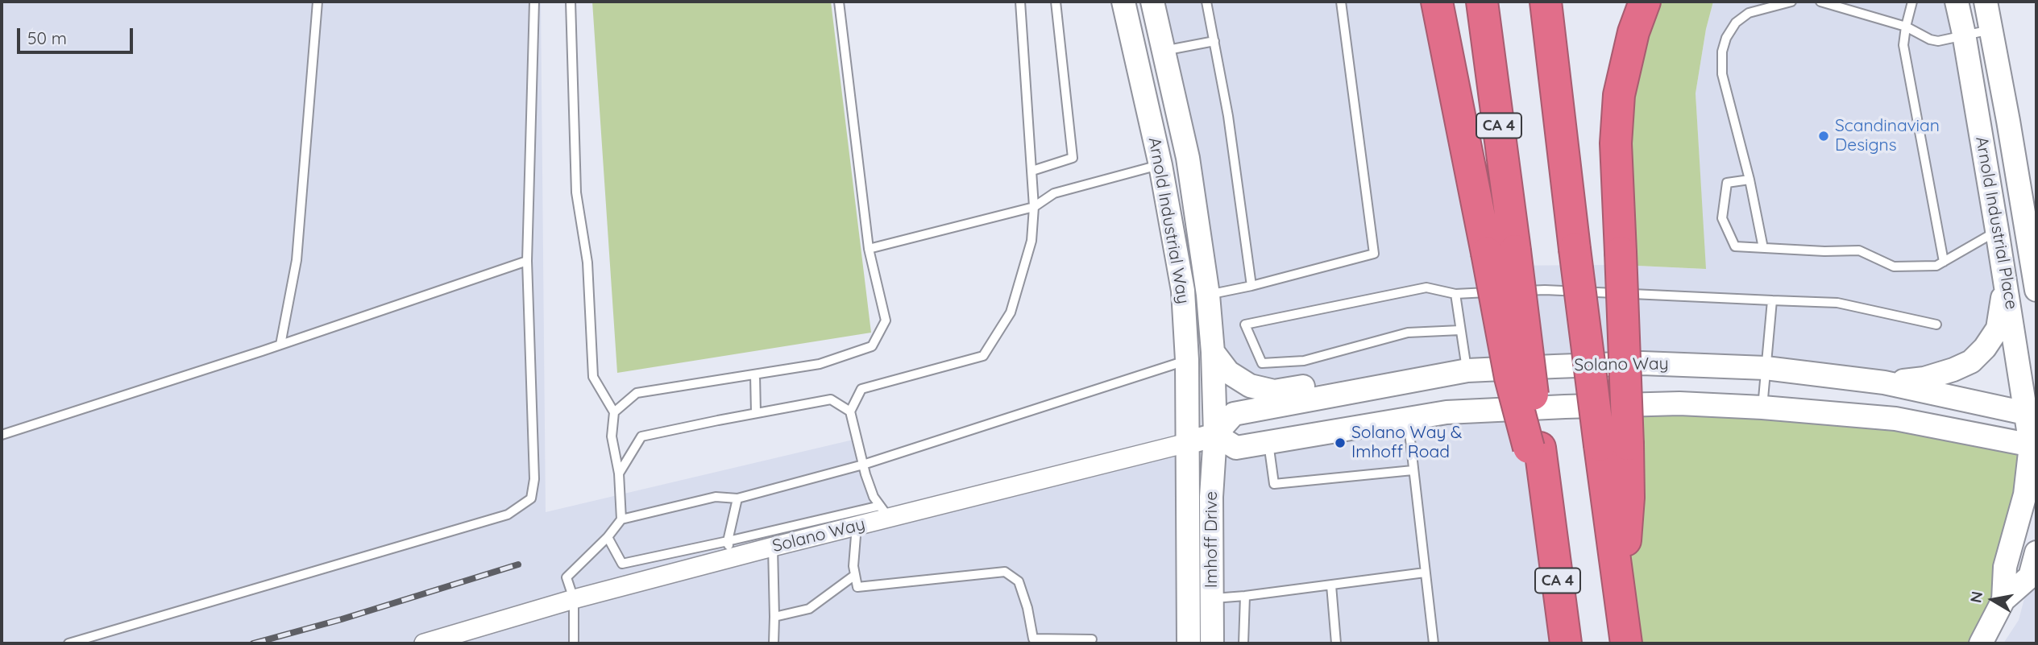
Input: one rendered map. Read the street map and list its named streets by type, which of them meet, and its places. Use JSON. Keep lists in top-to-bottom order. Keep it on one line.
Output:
{"streets":{"highway":["CA 4"],"street":["Arnold Industrial Way","Arnold Industrial Place","Solano Way","Imhoff Drive"]},"crossings":[["Arnold Industrial Way","Solano Way"],["Arnold Industrial Way","Imhoff Drive"],["Arnold Industrial Place","Solano Way"],["Solano Way","Imhoff Drive"]],"places":["Scandinavian Designs","Solano Way & Imhoff Road"],"scale_bar":"50 m","north":"left"}
